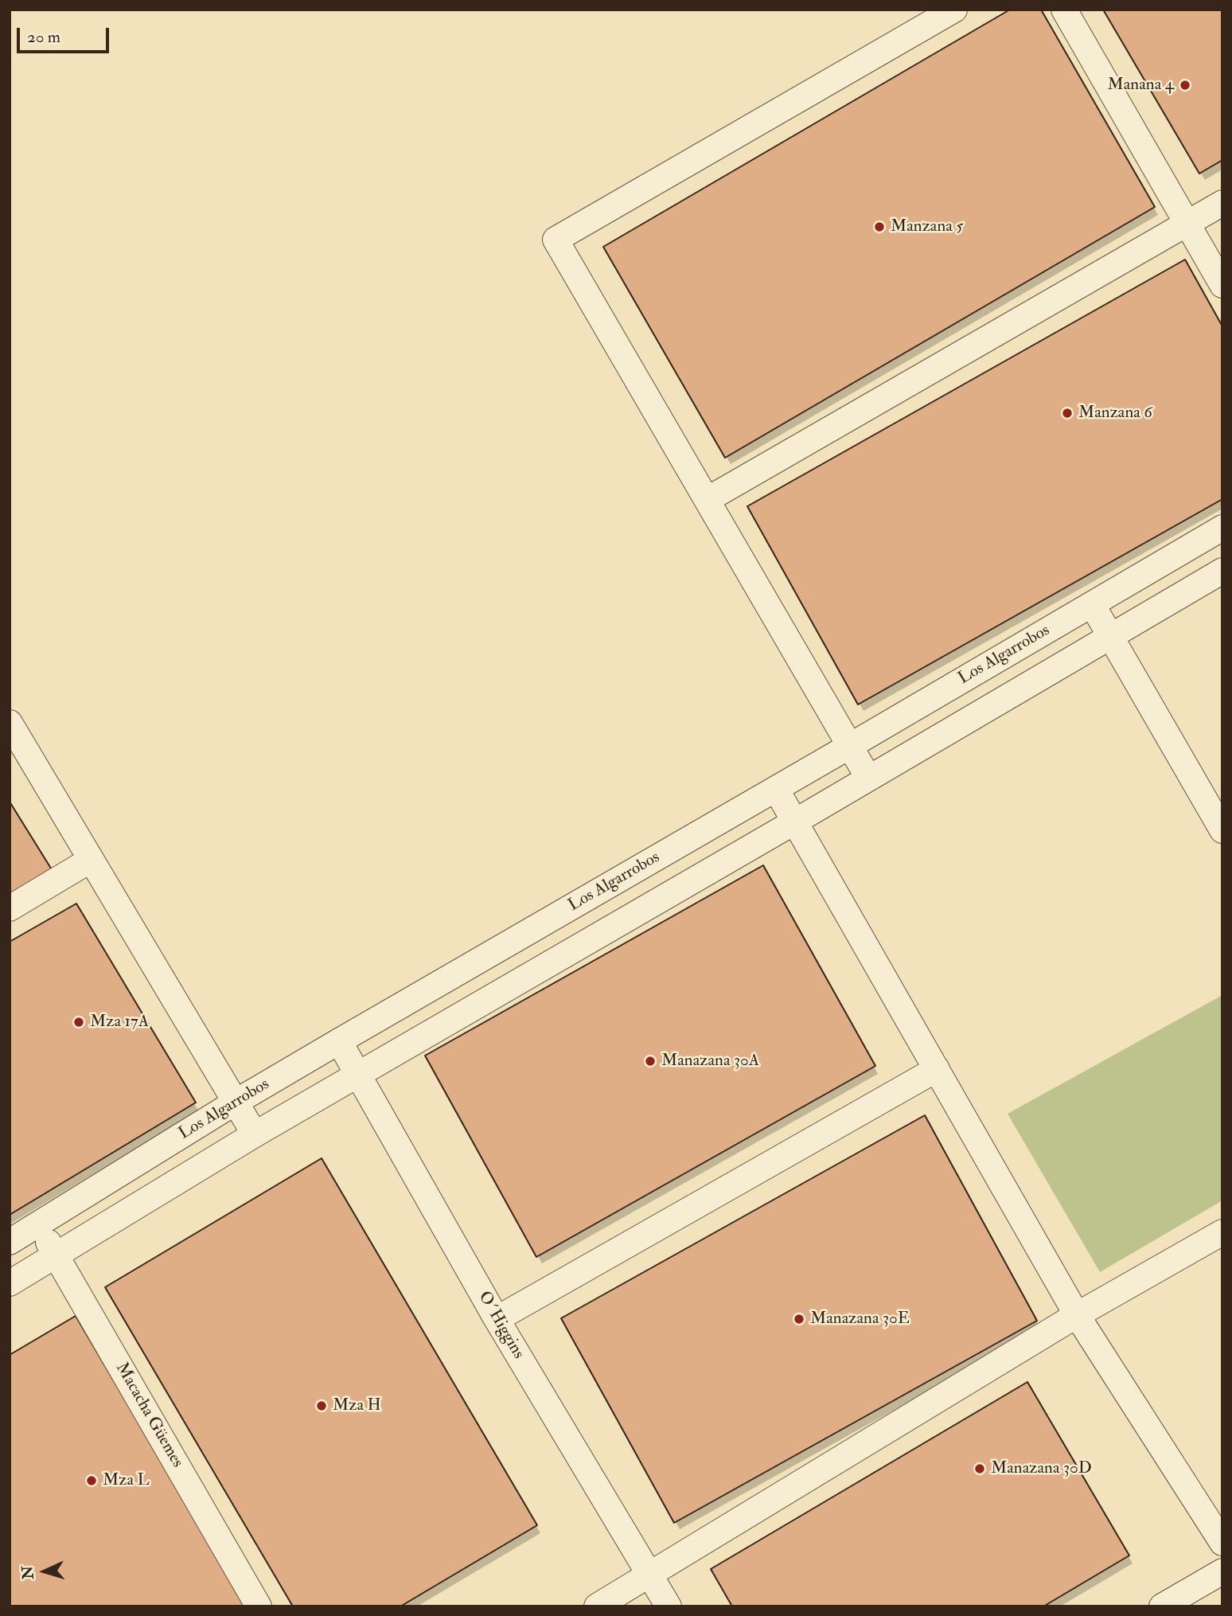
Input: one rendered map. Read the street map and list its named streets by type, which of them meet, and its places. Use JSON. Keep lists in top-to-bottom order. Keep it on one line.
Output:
{"streets":{"street":["Los Algarrobos","O´Higgins","Macacha Güemes"]},"crossings":[["Los Algarrobos","O´Higgins"],["Los Algarrobos","Macacha Güemes"]],"places":["Manana 4","Manzana 5","Manzana 6","Mza 17A","Manazana 30A","Manazana 30E","Mza H","Manazana 30D","Mza L"],"scale_bar":"20 m","north":"left"}
